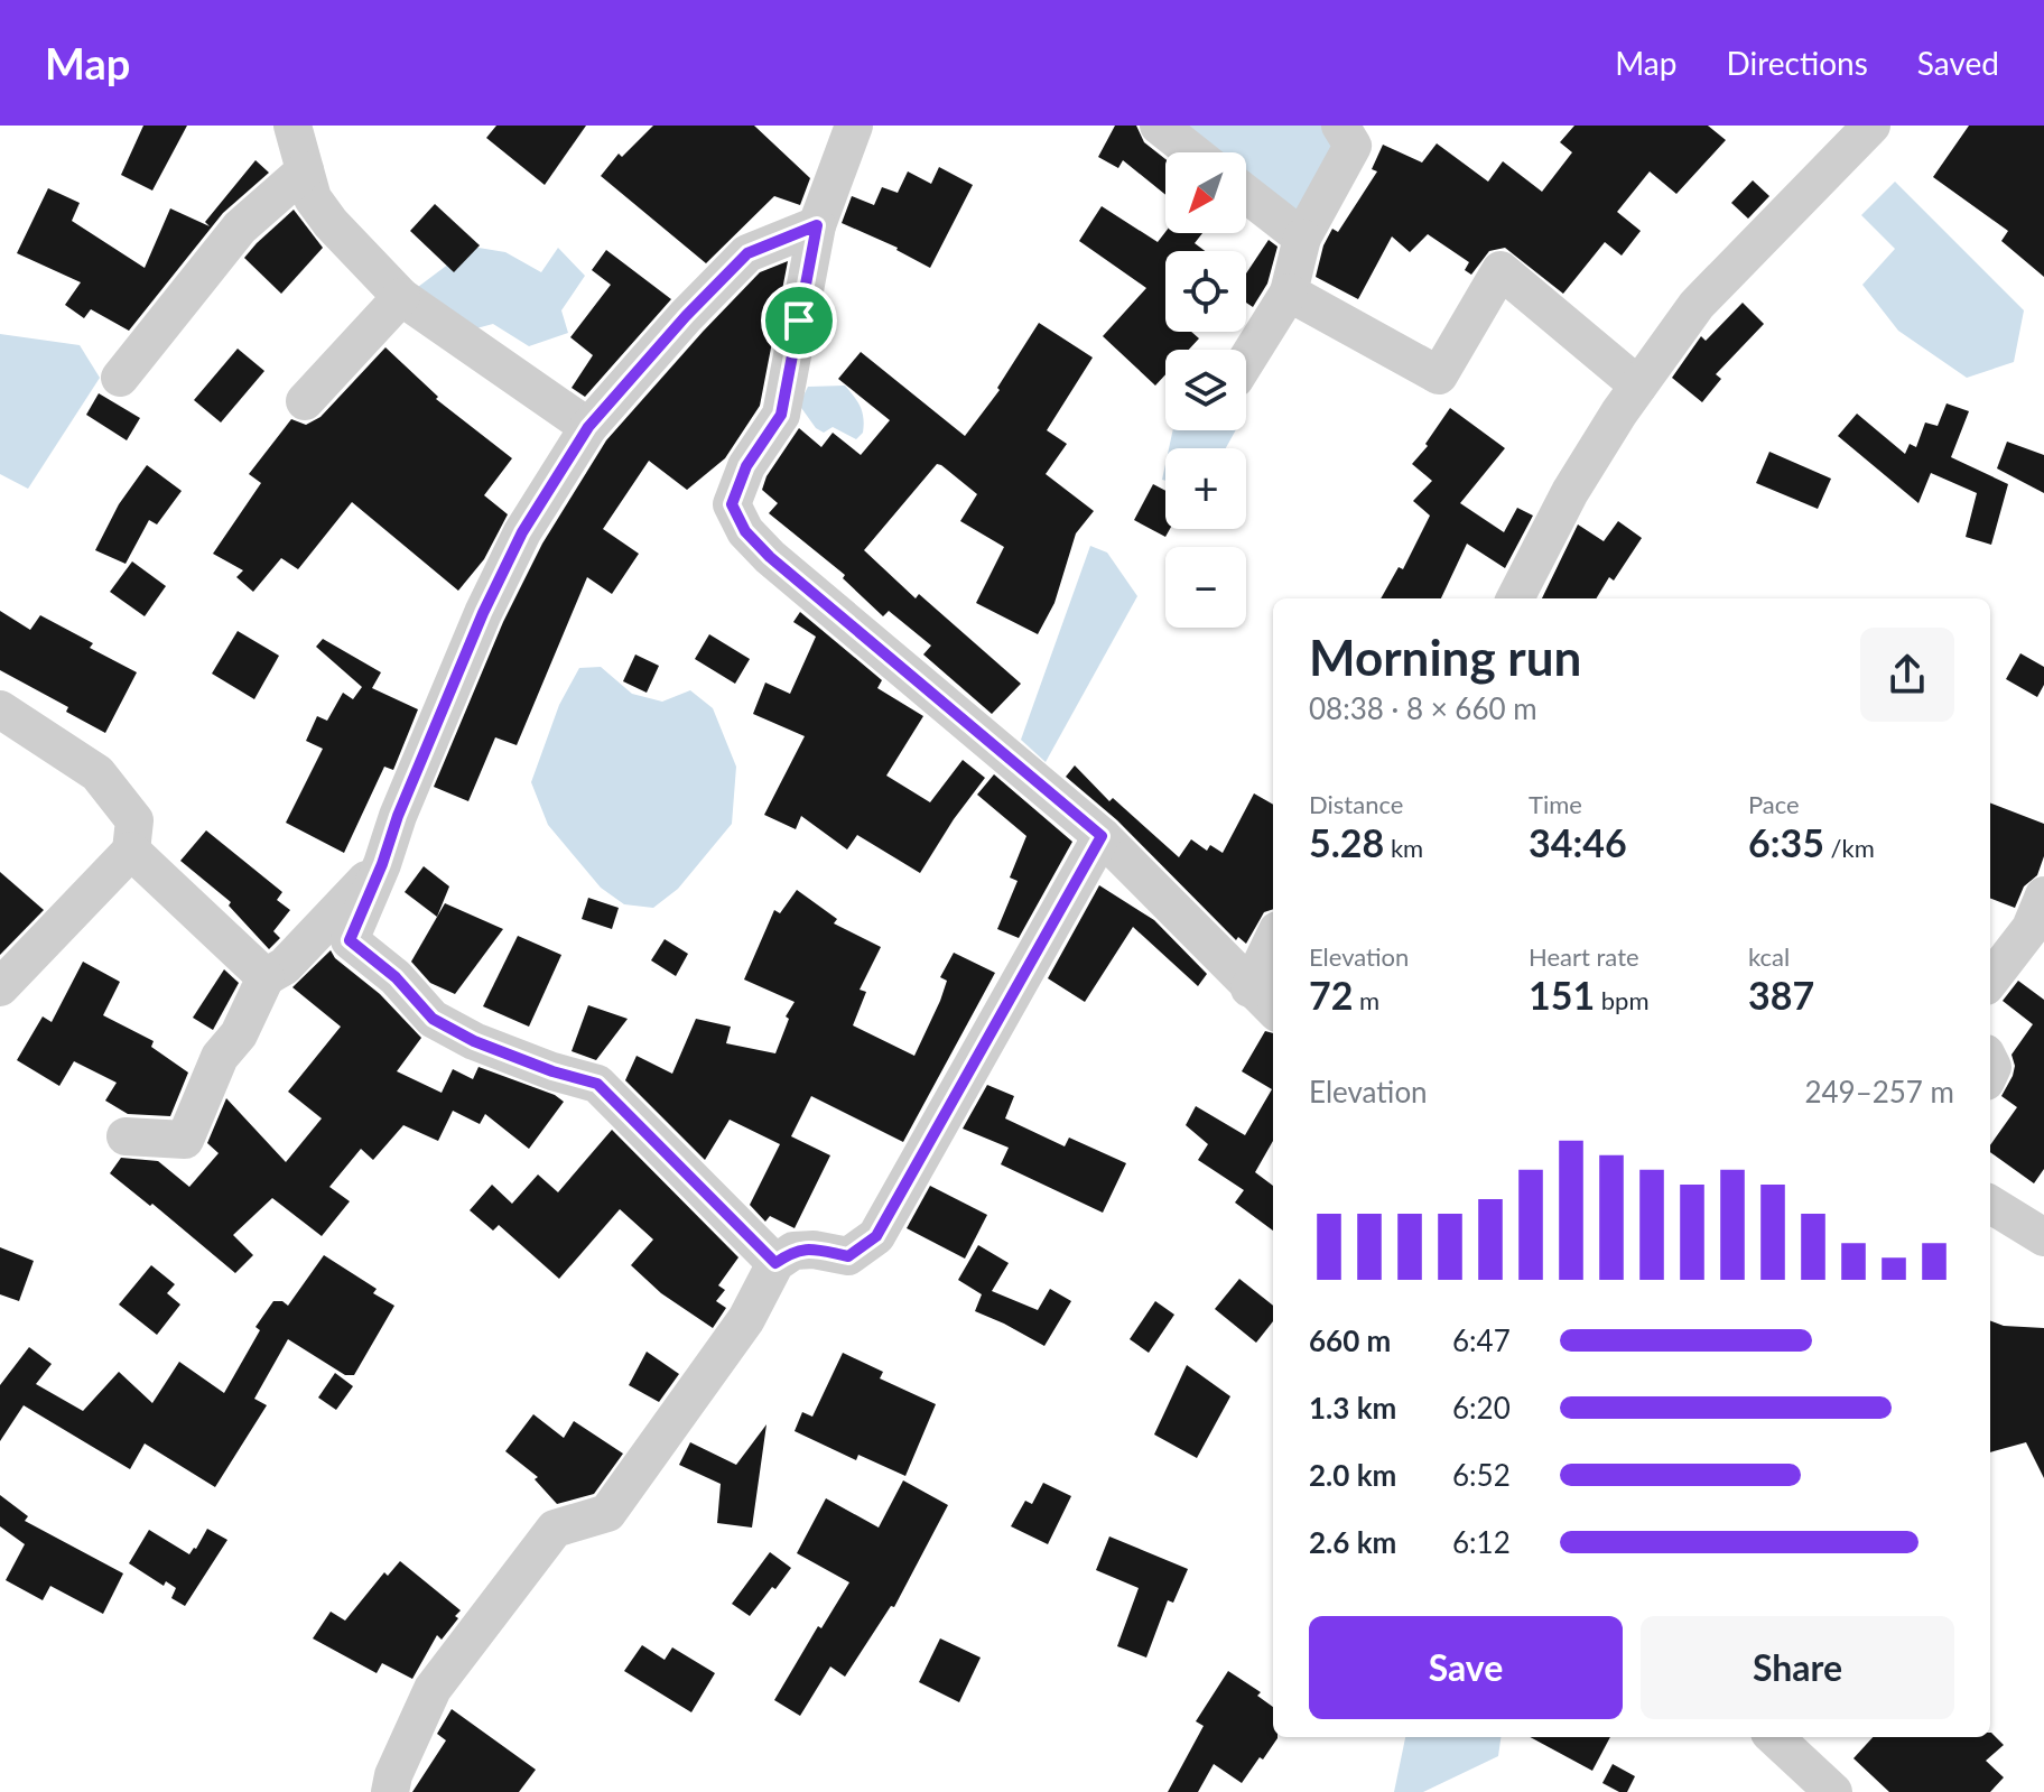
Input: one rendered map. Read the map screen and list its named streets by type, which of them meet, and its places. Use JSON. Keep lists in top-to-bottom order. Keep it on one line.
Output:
{"north":"bottom left","page":{"header":"Map","nav":["Map","Directions","Saved"],"map_buttons":["+","−"],"heading":["Morning run","08:38 · 8 × 660 m"],"stats":[["Distance","5.28 km"],["Time","34:46"],["Pace","6:35 /km"],["Elevation","72 m"],["Heart rate","151 bpm"],["kcal","387"]],"chart":["Elevation","249–257 m"],"list":[{"name":"660 m","note":"6:47"},{"name":"1.3 km","note":"6:20"},{"name":"2.0 km","note":"6:52"},{"name":"2.6 km","note":"6:12"}],"buttons":["Save","Share"]}}
